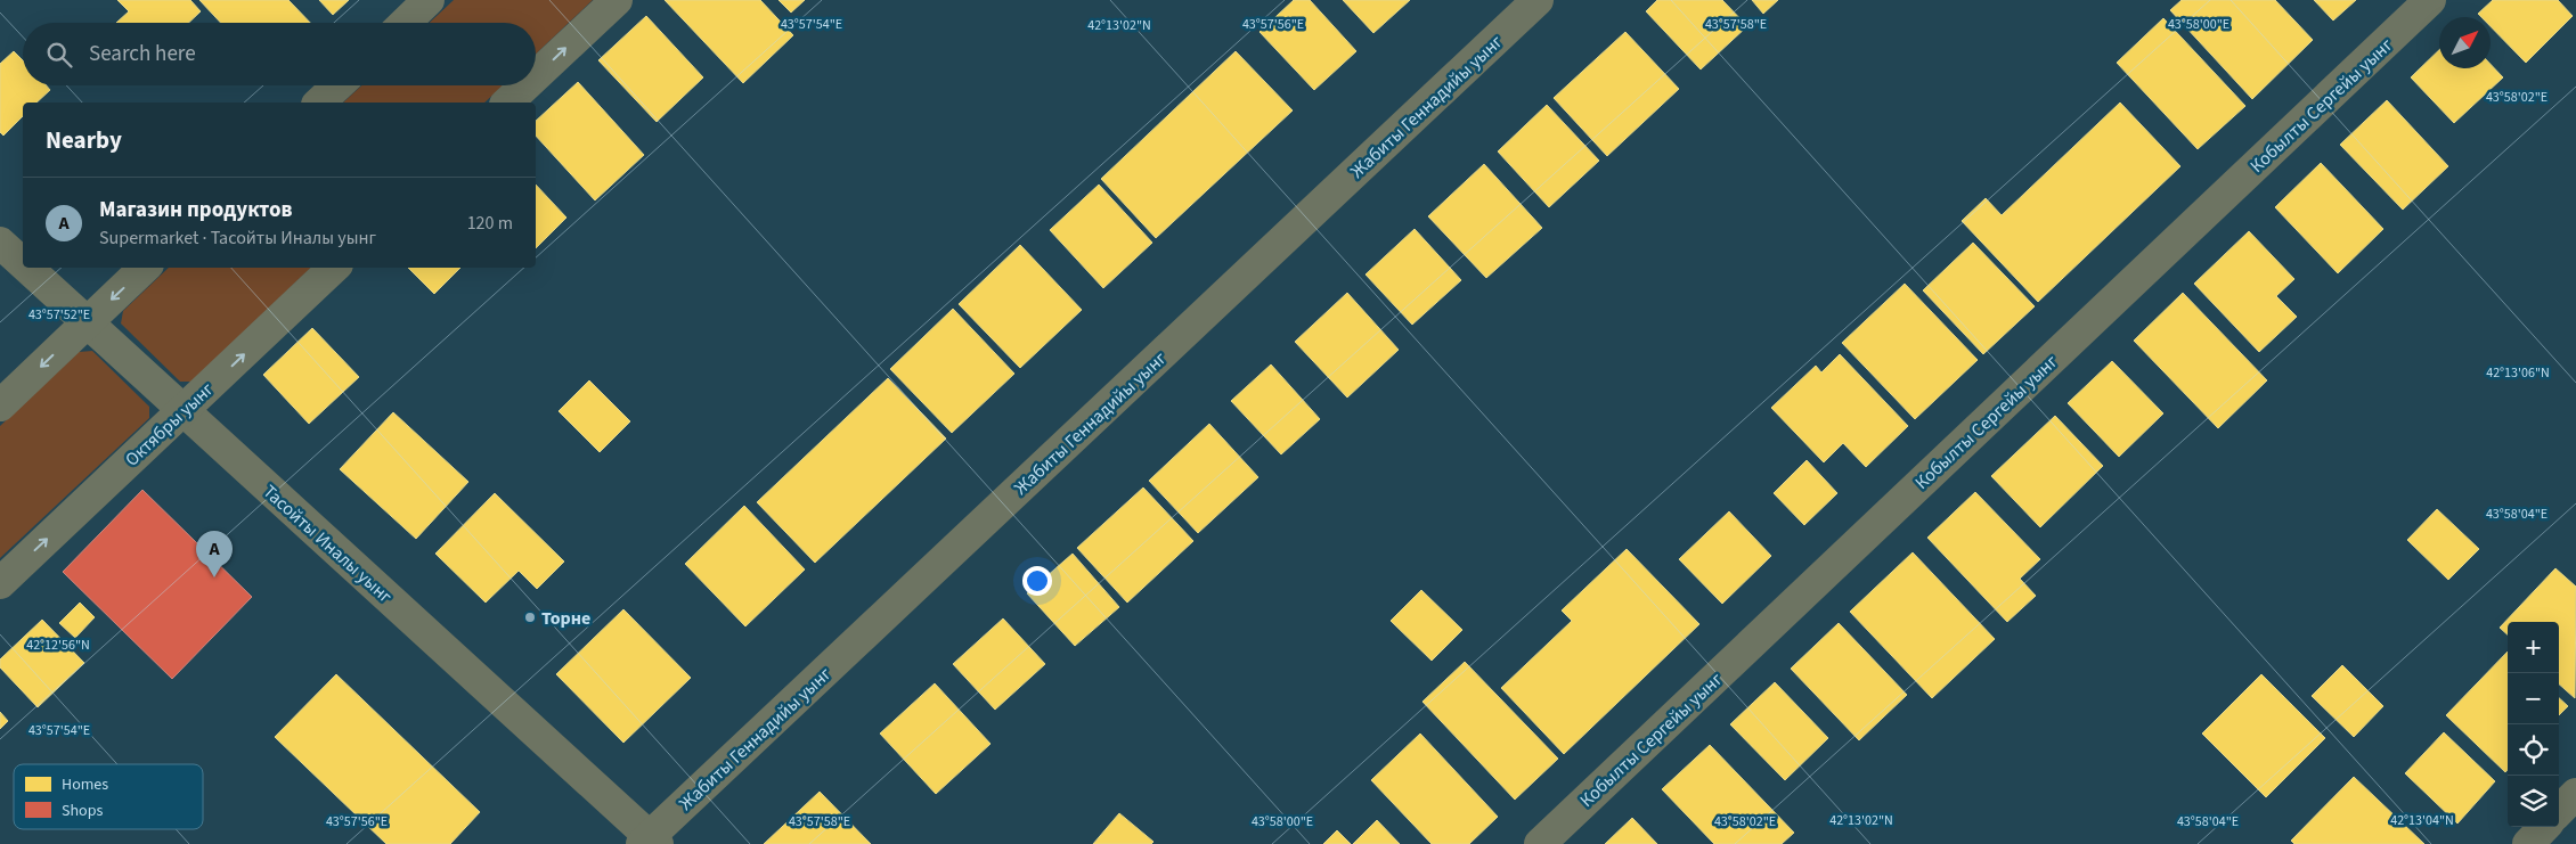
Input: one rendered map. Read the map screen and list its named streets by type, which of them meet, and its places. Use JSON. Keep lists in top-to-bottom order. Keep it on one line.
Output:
{"streets":{"street":["Кобылты Сергейы уынг","Жабиты Геннадийы уынг","Октябры уынг","Тасойты Иналы уынг"]},"crossings":[["Жабиты Геннадийы уынг","Тасойты Иналы уынг"],["Октябры уынг","Тасойты Иналы уынг"]],"places":["Торне"],"legend":["Homes","Shops"],"north":"top right","page":{"search":"Search here","heading":"Nearby","list":[{"mark":"A","name":"Магазин продуктов","note":"Supermarket · Тасойты Иналы уынг","value":"120 m"}],"pins":"A","map_buttons":["+","−"]},"coordinates":["43°57'56\"E","43°57'54\"E","43°57'58\"E","43°58'00\"E","42°13'02\"N","43°58'02\"E","43°57'52\"E","42°13'06\"N","43°58'04\"E","42°12'56\"N","42°13'04\"N"]}
